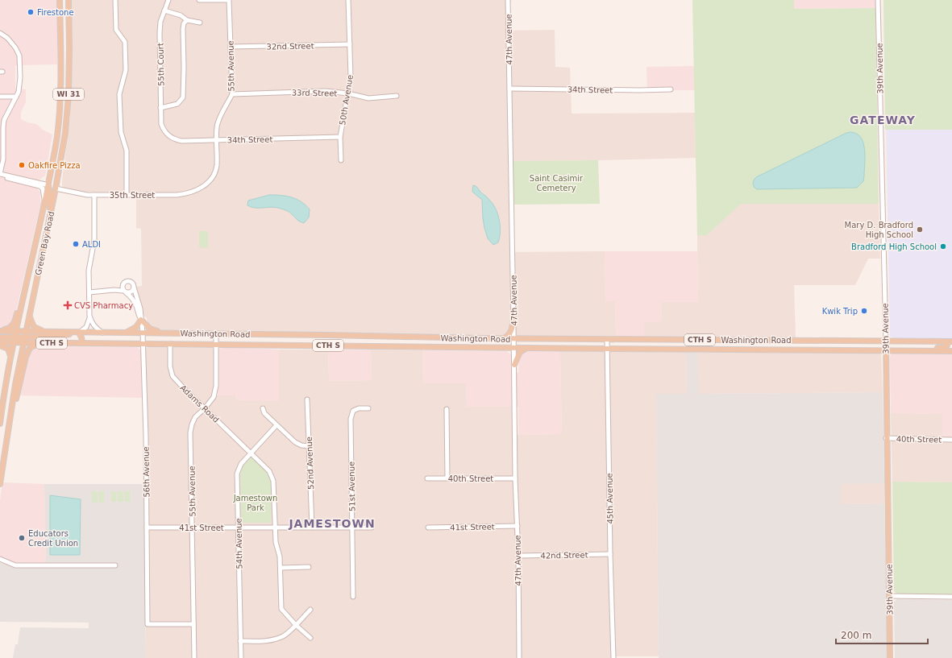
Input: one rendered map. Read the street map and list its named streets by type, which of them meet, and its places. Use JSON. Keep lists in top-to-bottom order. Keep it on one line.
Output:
{"streets":{"main road":["39th Avenue","WI 31","Green Bay Road","Washington Road","CTH S"],"street":["47th Avenue","32nd Street","55th Court","55th Avenue","34th Street","33rd Street","50th Avenue","35th Street","Adams Road","40th Street","52nd Avenue","56th Avenue","51st Avenue","45th Avenue","41st Street","54th Avenue","42nd Street"]},"crossings":[["47th Avenue","34th Street"],["47th Avenue","Washington Road"],["47th Avenue","40th Street"],["47th Avenue","41st Street"],["47th Avenue","42nd Street"],["32nd Street","55th Avenue"],["32nd Street","50th Avenue"],["55th Court","34th Street"],["55th Avenue","34th Street"],["55th Avenue","33rd Street"],["55th Avenue","35th Street"],["55th Avenue","Washington Road"],["55th Avenue","Adams Road"],["55th Avenue","56th Avenue"],["55th Avenue","41st Street"],["39th Avenue","Washington Road"],["39th Avenue","40th Street"],["34th Street","50th Avenue"],["33rd Street","50th Avenue"],["35th Street","Green Bay Road"],["Green Bay Road","Washington Road"],["Washington Road","Adams Road"],["Washington Road","56th Avenue"],["Washington Road","45th Avenue"],["Adams Road","41st Street"],["Adams Road","54th Avenue"],["52nd Avenue","41st Street"],["56th Avenue","41st Street"],["51st Avenue","41st Street"],["45th Avenue","42nd Street"],["41st Street","54th Avenue"]],"districts":["GATEWAY","JAMESTOWN"],"parks":["Saint Casimir Cemetery","Jamestown Park"],"places":{"other":["Firestone","Oakfire Pizza","Mary D. Bradford High School","ALDI","Bradford High School","Kwik Trip","Educators Credit Union"],"health":["CVS Pharmacy"]},"scale_bar":"200 m"}
